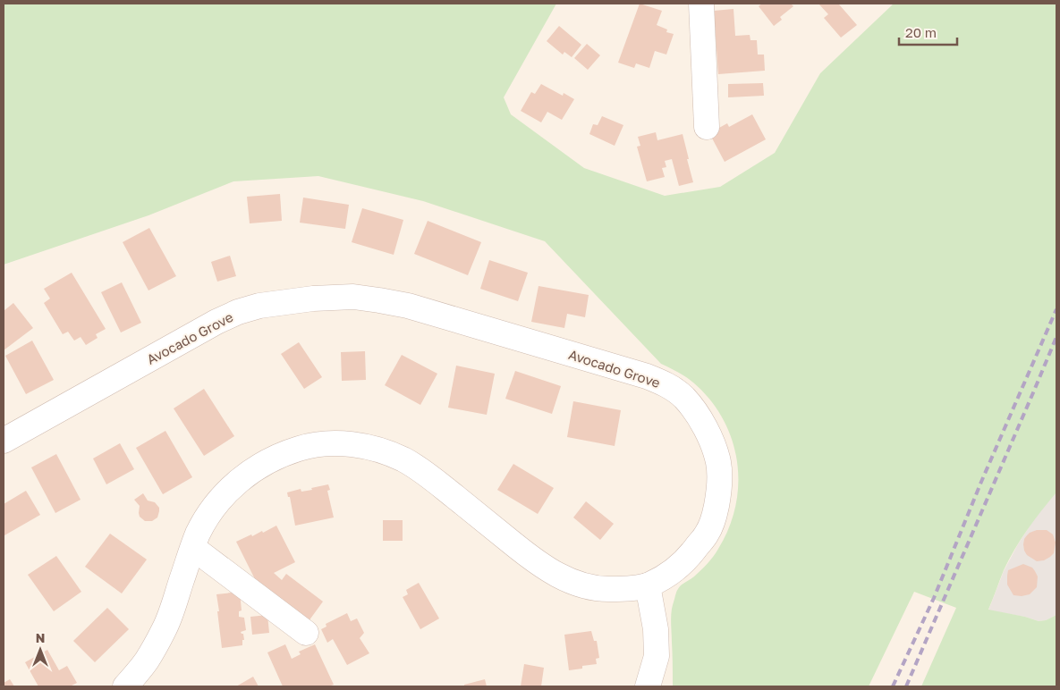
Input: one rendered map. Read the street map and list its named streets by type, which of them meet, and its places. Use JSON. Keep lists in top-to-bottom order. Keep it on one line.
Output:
{"streets":{"street":["Avocado Grove"]},"scale_bar":"20 m","north":"top"}
